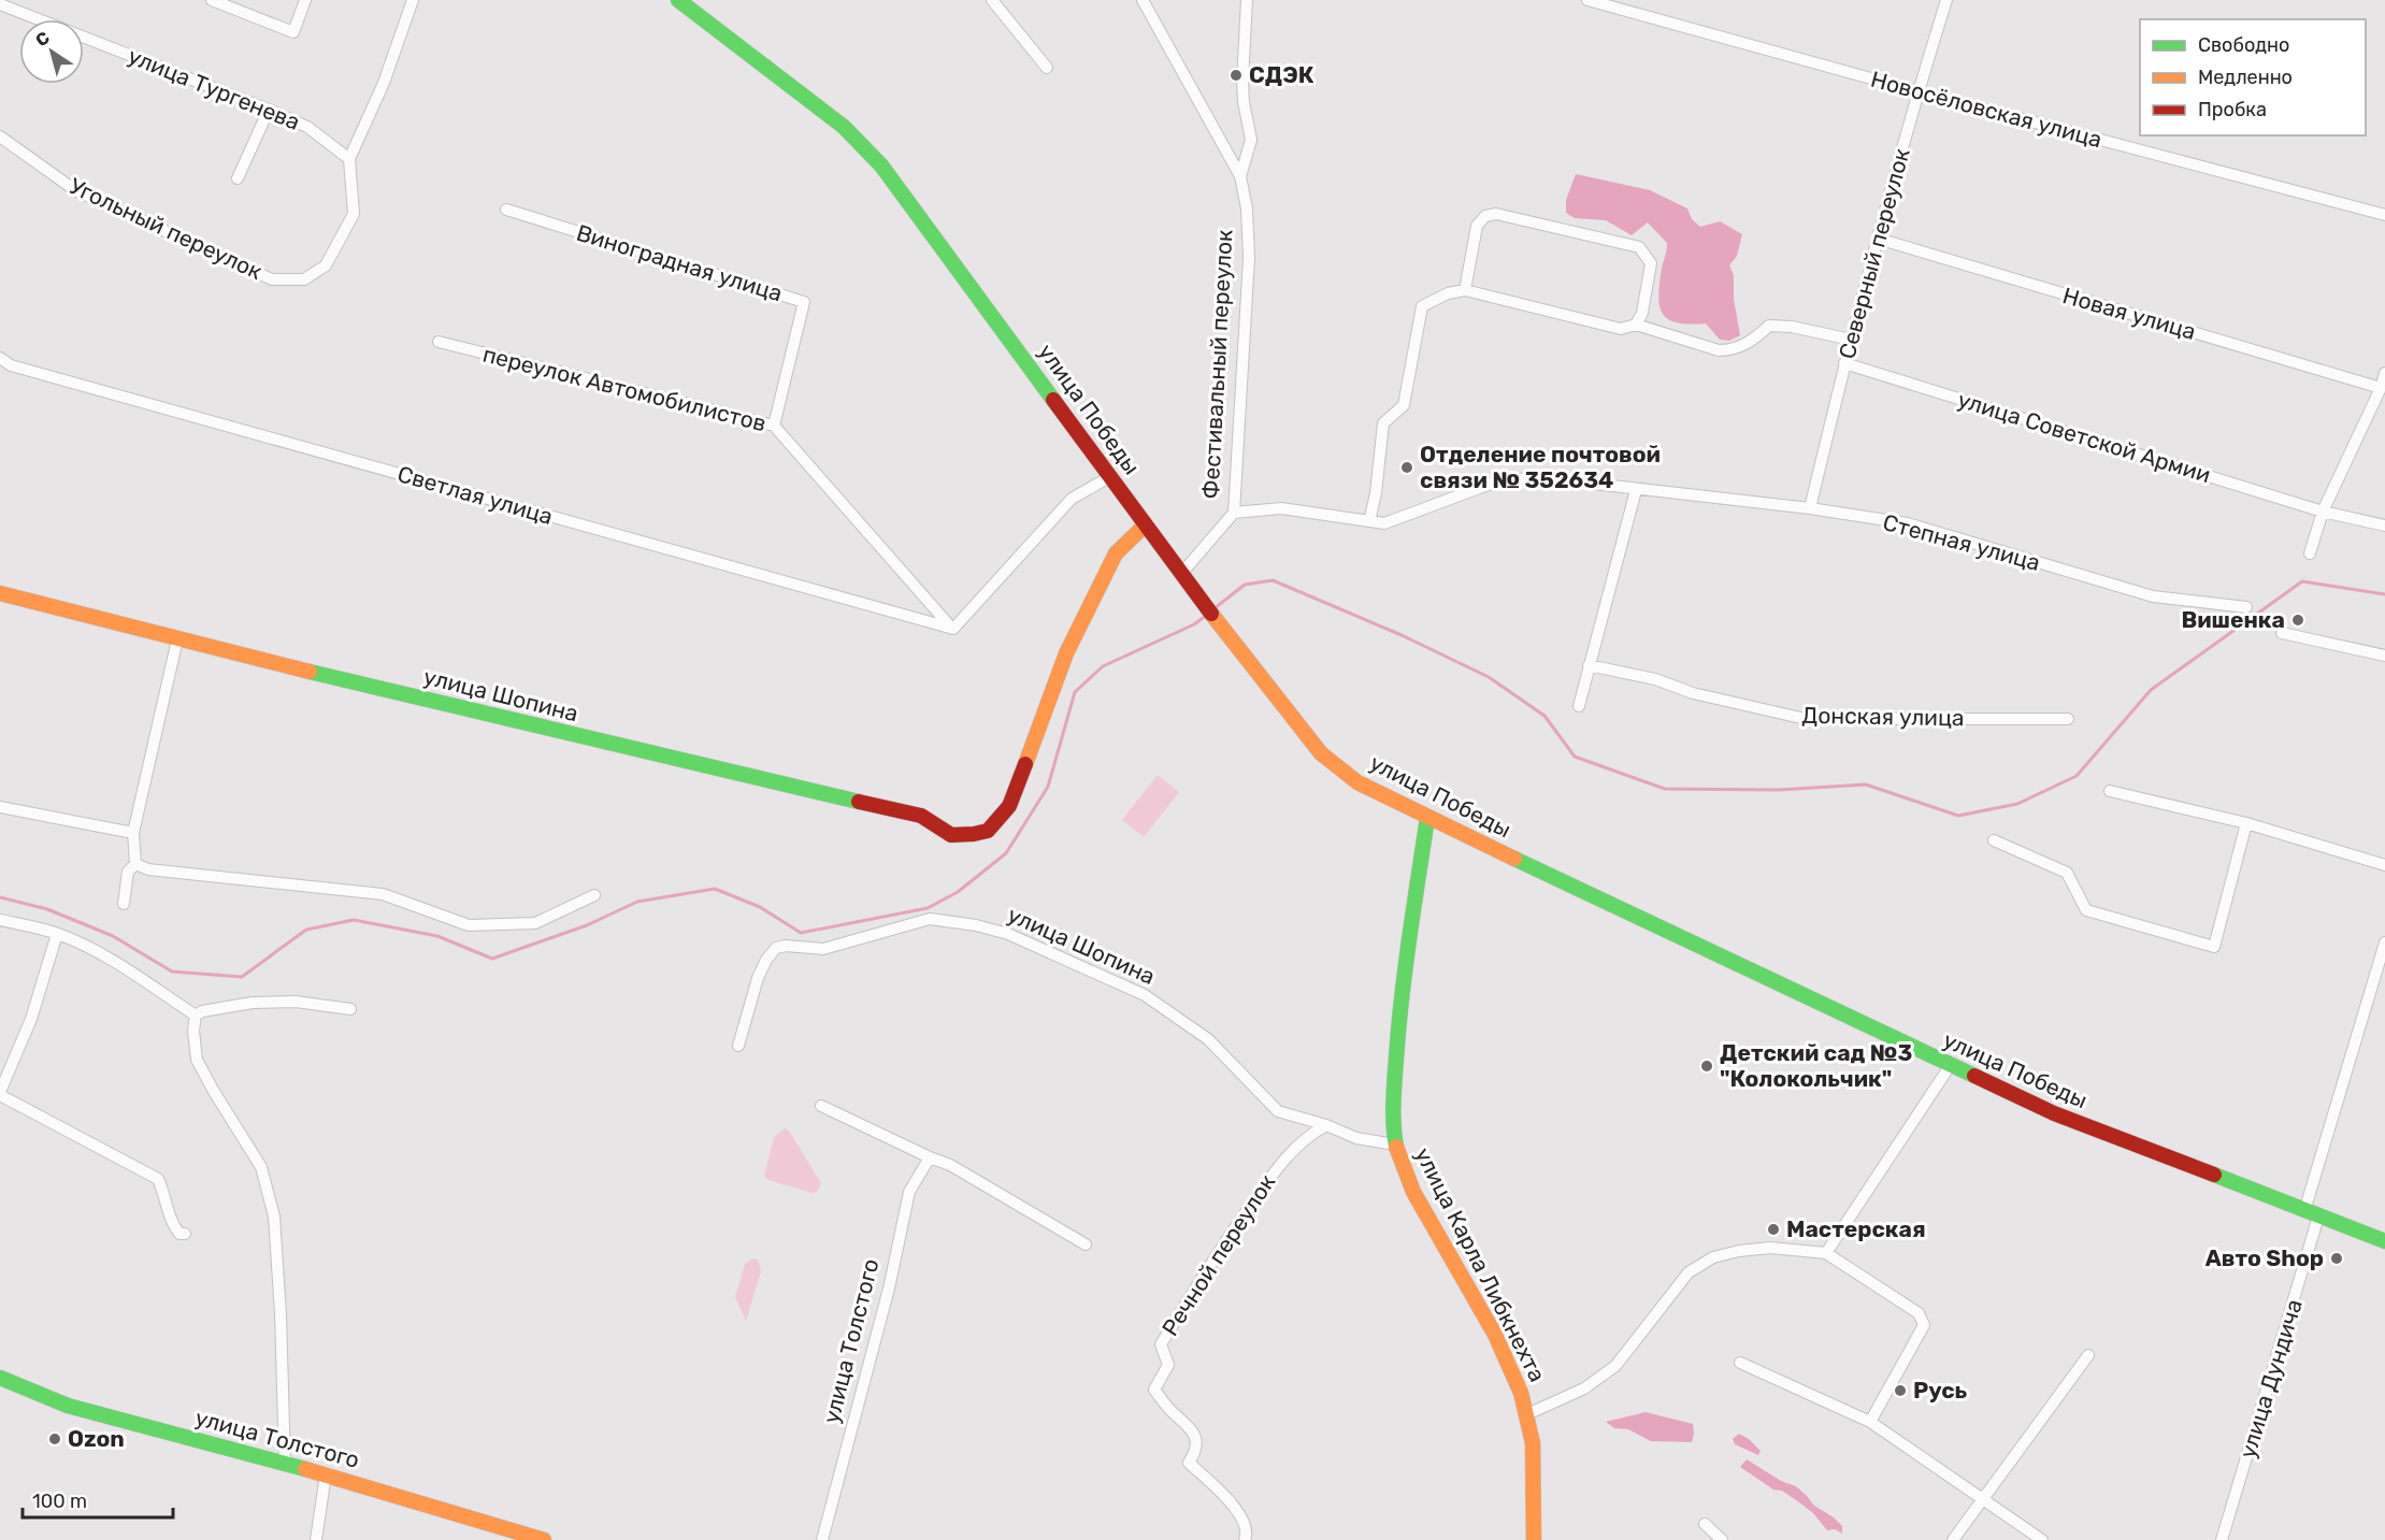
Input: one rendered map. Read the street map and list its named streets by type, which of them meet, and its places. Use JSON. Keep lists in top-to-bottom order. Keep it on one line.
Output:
{"streets":{"street":["улица Тургенева","Новосёловская улица","Угольный переулок","Северный переулок","Виноградная улица","Новая улица","Фестивальный переулок","переулок Автомобилистов","улица Победы","улица Советской Армии","Светлая улица","Степная улица","улица Шопина","Донская улица","Речной переулок","улица Карла Либкнехта","улица Толстого","улица Дундича"]},"crossings":[["улица Тургенева","Угольный переулок"],["Новосёловская улица","Северный переулок"],["Северный переулок","Новая улица"],["Северный переулок","улица Советской Армии"],["Северный переулок","Степная улица"],["Виноградная улица","переулок Автомобилистов"],["Фестивальный переулок","улица Победы"],["Фестивальный переулок","Степная улица"],["переулок Автомобилистов","Светлая улица"],["улица Победы","улица Шопина"],["улица Победы","улица Карла Либкнехта"],["улица Победы","улица Дундича"],["улица Шопина","Речной переулок"],["улица Шопина","улица Карла Либкнехта"]],"places":["СДЭК","Отделение почтовой связи № 352634","Вишенка","Детский сад №3 \"Колокольчик\"","Мастерская","Авто Shop","Русь","Ozon"],"legend":["Свободно","Медленно","Пробка"],"scale_bar":"100 m","north":"top left"}
